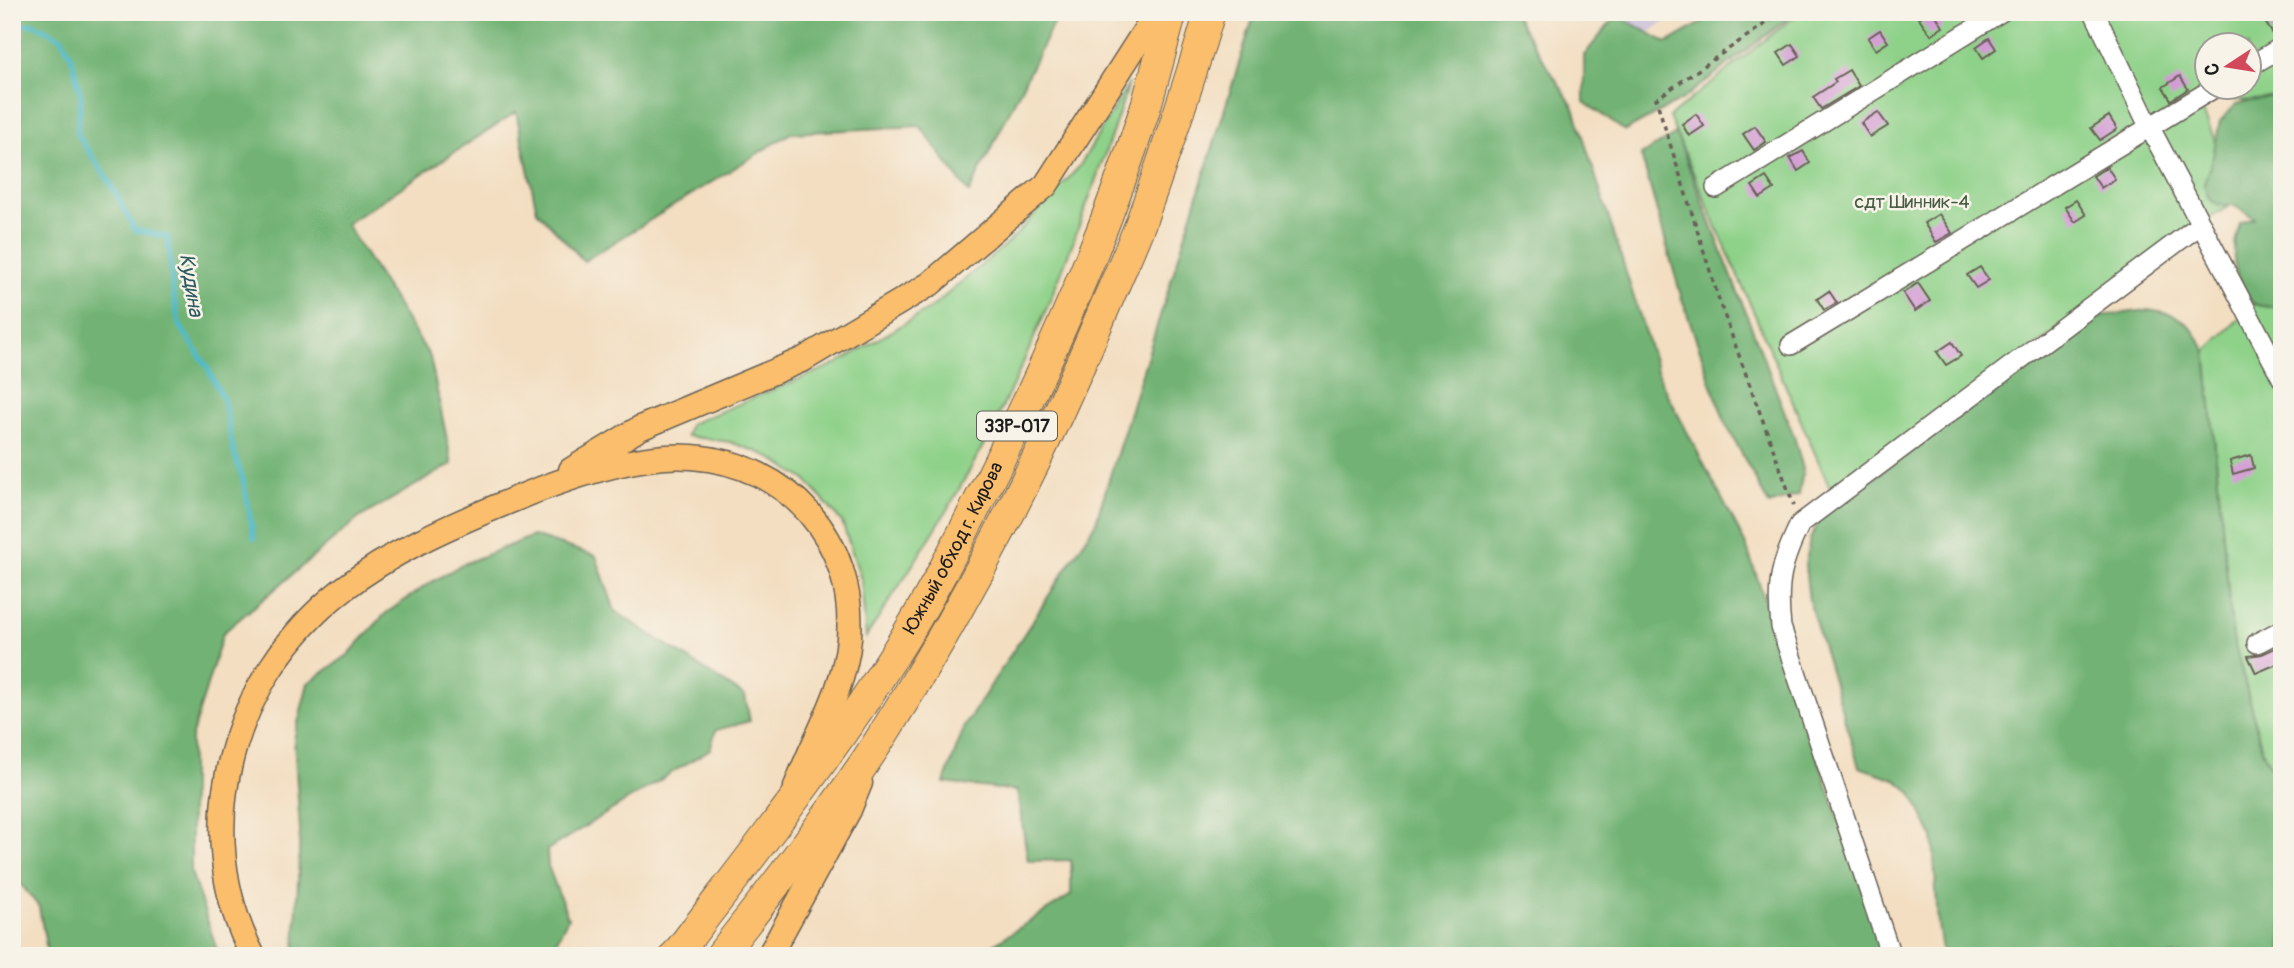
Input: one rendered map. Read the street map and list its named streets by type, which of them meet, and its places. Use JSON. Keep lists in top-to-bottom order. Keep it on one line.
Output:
{"streets":{"highway":["33Р-017","Южный обход г. Кирова"]},"water":["Кудина"],"parks":["сдт Шинник-4"],"north":"left"}
